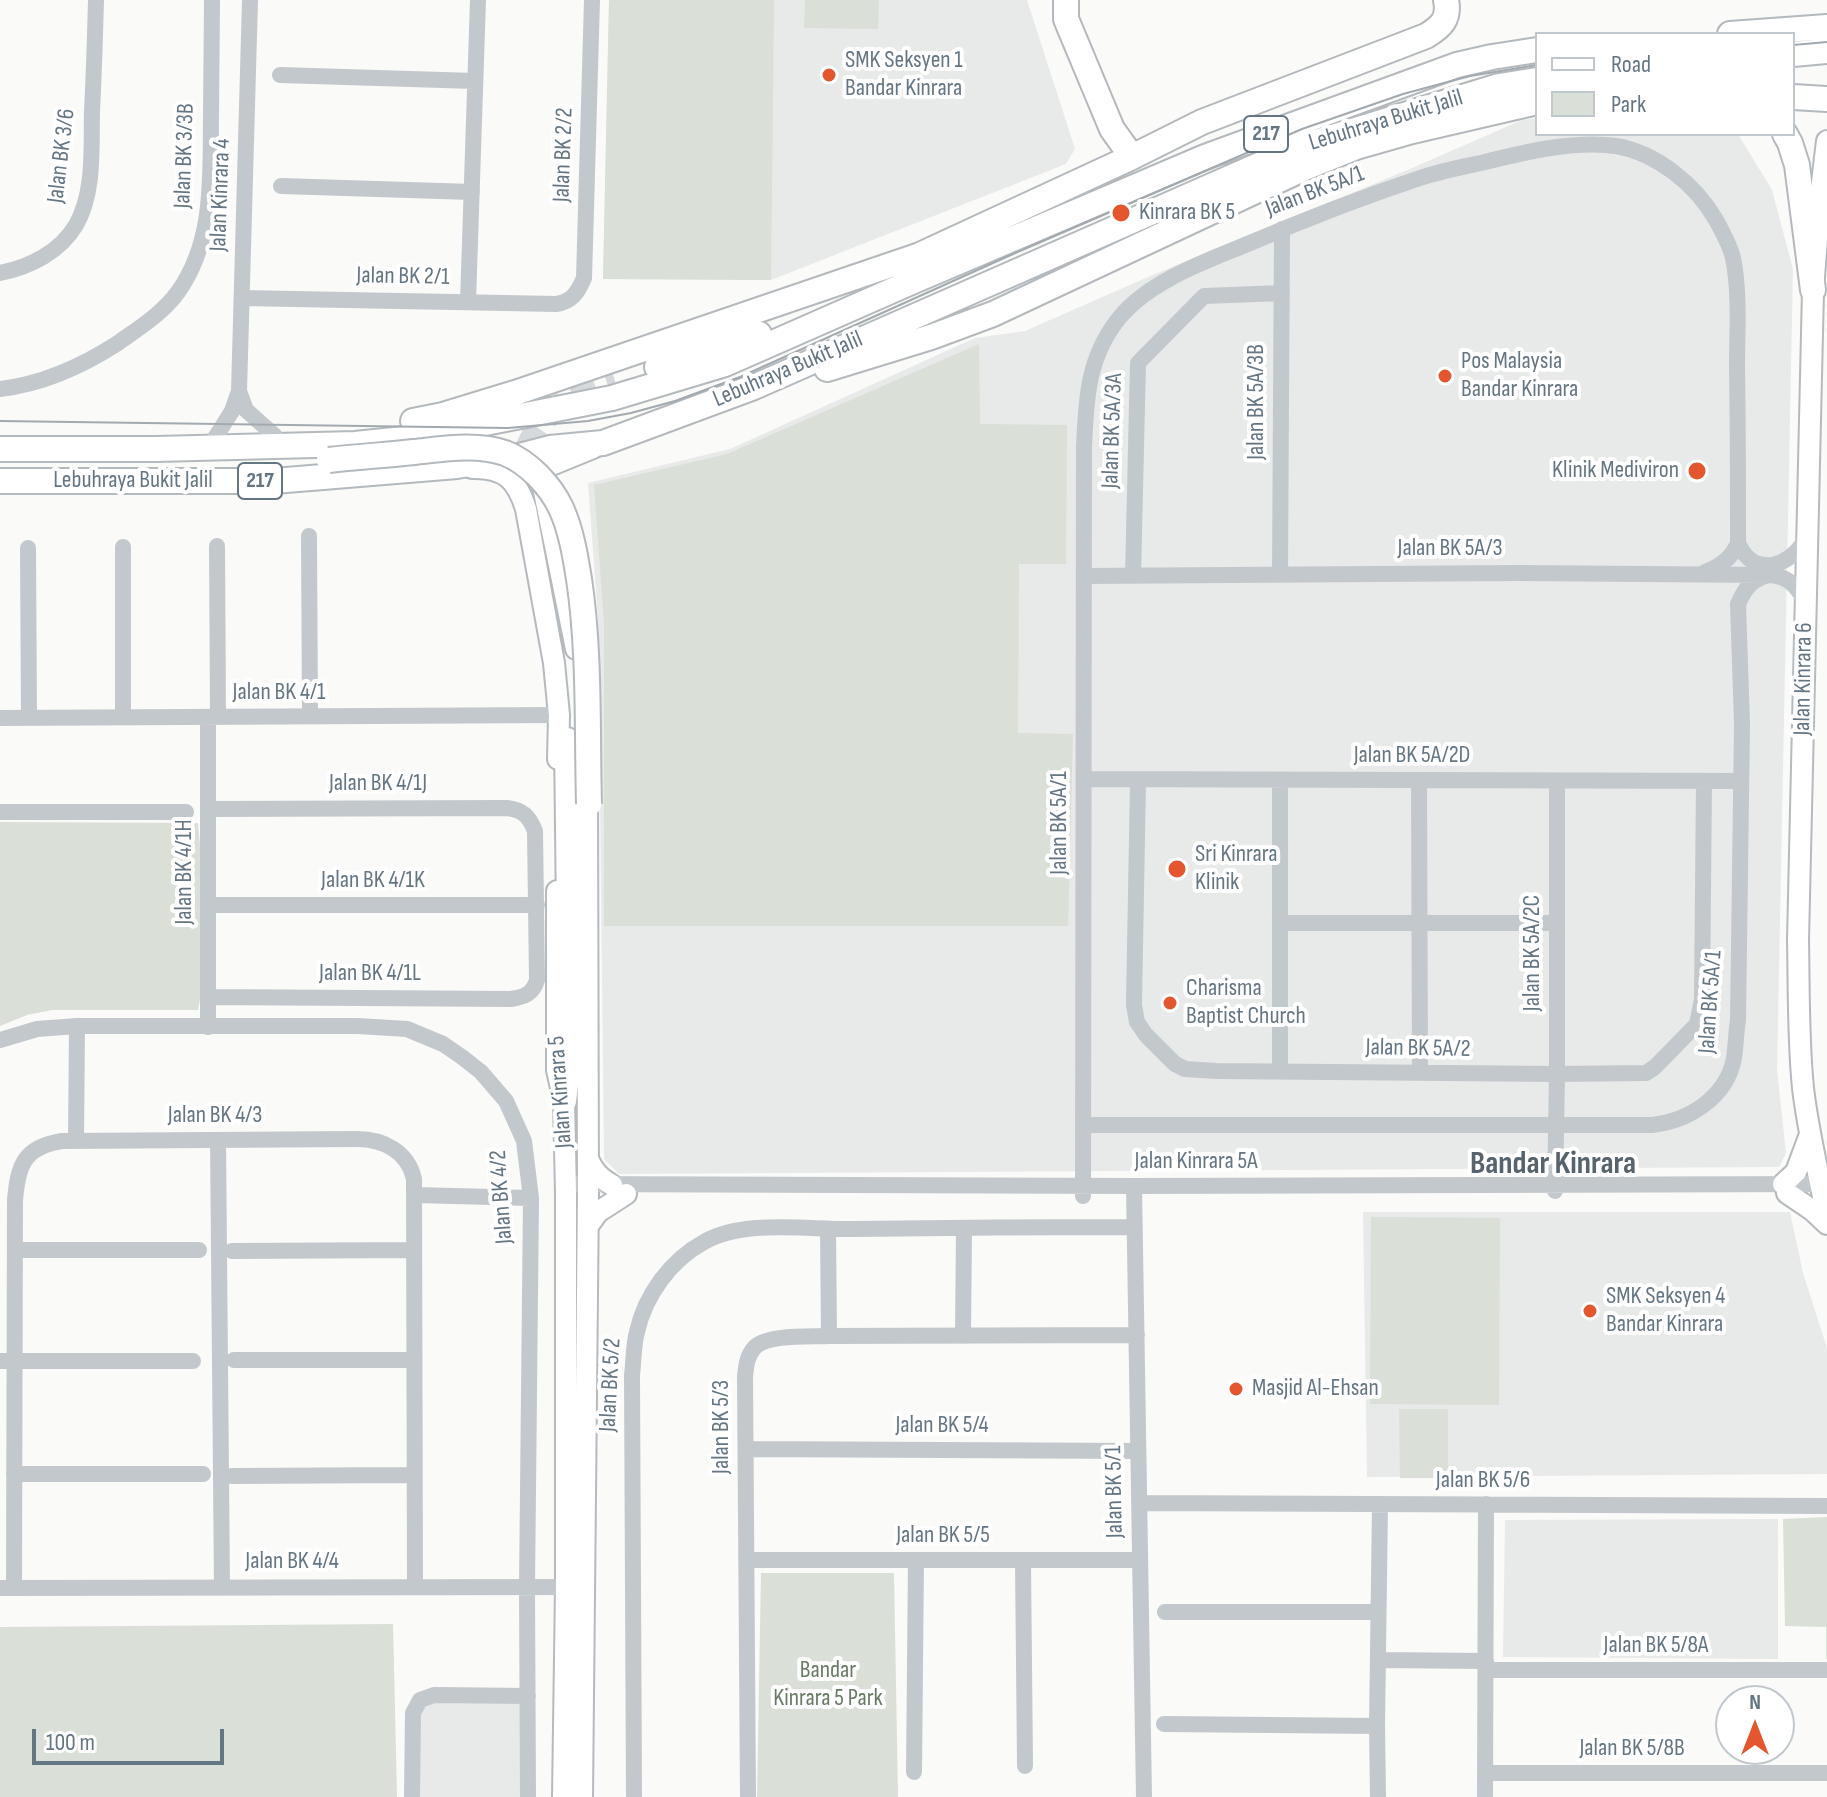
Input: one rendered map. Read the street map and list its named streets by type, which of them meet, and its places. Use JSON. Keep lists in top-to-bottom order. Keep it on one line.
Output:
{"streets":{"highway":["Lebuhraya Bukit Jalil","217"],"main road":["Jalan Kinrara 6","Jalan Kinrara 5"],"street":["Jalan BK 2/2","Jalan BK 3/6","Jalan BK 3/3B","Jalan BK 5A/1","Jalan Kinrara 4","Jalan BK 2/1","Jalan BK 5A/3B","Jalan BK 5A/3A","Jalan BK 5A/3","Jalan BK 4/1","Jalan BK 5A/2D","Jalan BK 4/1J","Jalan BK 4/1H","Jalan BK 4/1K","Jalan BK 5A/2C","Jalan BK 4/1L","Jalan BK 5A/2","Jalan BK 4/3","Jalan Kinrara 5A","Jalan BK 4/2","Jalan BK 5/2","Jalan BK 5/4","Jalan BK 5/3","Jalan BK 5/6","Jalan BK 5/1","Jalan BK 5/5","Jalan BK 4/4","Jalan BK 5/8A","Jalan BK 5/8B"]},"crossings":[["Lebuhraya Bukit Jalil","Jalan Kinrara 5"],["Jalan BK 2/2","Jalan BK 2/1"],["Jalan BK 5A/1","Jalan BK 5A/3B"],["Jalan BK 5A/1","Jalan BK 5A/3"],["Jalan BK 5A/1","Jalan BK 5A/2D"],["Jalan BK 5A/1","Jalan BK 5A/2C"],["Jalan BK 5A/1","Jalan Kinrara 5A"],["Jalan Kinrara 4","Jalan BK 2/1"],["Jalan BK 5A/3B","Jalan BK 5A/3A"],["Jalan BK 5A/3B","Jalan BK 5A/3"],["Jalan BK 5A/3A","Jalan BK 5A/3"],["Jalan Kinrara 6","Jalan Kinrara 5A"],["Jalan BK 4/1","Jalan BK 4/1H"],["Jalan BK 4/1","Jalan Kinrara 5"],["Jalan BK 5A/2D","Jalan BK 5A/2C"],["Jalan BK 5A/2D","Jalan BK 5A/2"],["Jalan BK 4/1J","Jalan BK 4/1H"],["Jalan BK 4/1J","Jalan BK 4/1K"],["Jalan BK 4/1J","Jalan BK 4/1L"],["Jalan BK 4/1H","Jalan BK 4/1K"],["Jalan BK 4/1H","Jalan BK 4/1L"],["Jalan BK 4/1H","Jalan BK 4/2"],["Jalan BK 4/1K","Jalan BK 4/1L"],["Jalan BK 5A/2C","Jalan BK 5A/2"],["Jalan BK 5A/2C","Jalan Kinrara 5A"],["Jalan Kinrara 5","Jalan Kinrara 5A"],["Jalan Kinrara 5","Jalan BK 4/4"],["Jalan BK 4/3","Jalan BK 4/4"],["Jalan Kinrara 5A","Jalan BK 5/1"],["Jalan BK 4/2","Jalan BK 4/4"],["Jalan BK 5/2","Jalan BK 5/1"],["Jalan BK 5/4","Jalan BK 5/3"],["Jalan BK 5/4","Jalan BK 5/1"],["Jalan BK 5/3","Jalan BK 5/1"],["Jalan BK 5/3","Jalan BK 5/5"],["Jalan BK 5/6","Jalan BK 5/1"],["Jalan BK 5/1","Jalan BK 5/5"]],"districts":["Bandar Kinrara"],"parks":["Bandar Kinrara 5 Park"],"places":["SMK Seksyen 1 Bandar Kinrara","Kinrara BK 5","Pos Malaysia Bandar Kinrara","Klinik Mediviron","Sri Kinrara Klinik","Charisma Baptist Church","SMK Seksyen 4 Bandar Kinrara","Masjid Al-Ehsan"],"legend":["Road","Park"],"scale_bar":"100 m","north":"top"}
